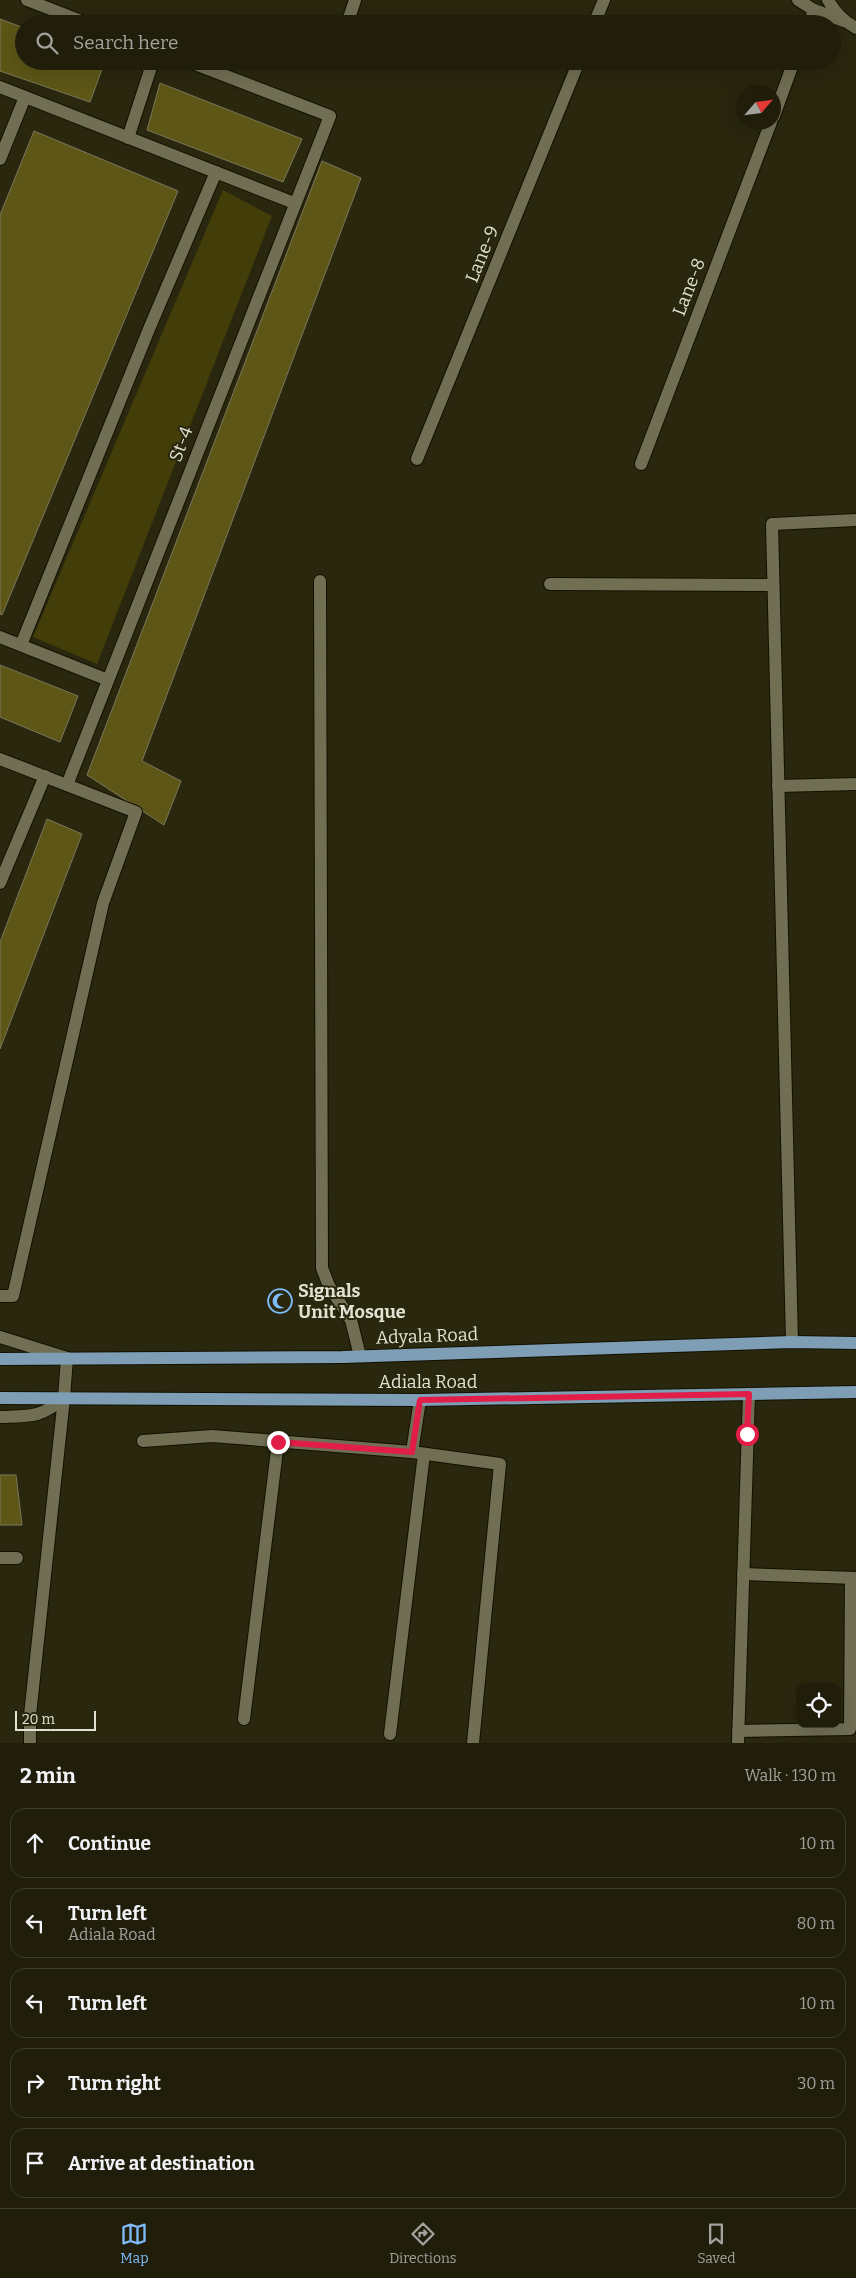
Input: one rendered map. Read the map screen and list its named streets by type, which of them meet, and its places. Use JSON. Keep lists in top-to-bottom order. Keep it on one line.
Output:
{"streets":{"main road":["Adyala Road","Adiala Road"],"street":["Lane-9","Lane-8","St-4"]},"places":{"mosque":["Signals Unit Mosque"]},"scale_bar":"20 m","north":"top right","page":{"search":"Search here","scale":"20 m","heading":["2 min","Walk · 130 m"],"list":[["Continue","10 m"],["Turn left","Adiala Road","80 m"],["Turn left","10 m"],["Turn right","30 m"],"Arrive at destination"],"nav":["Map","Directions","Saved"]}}
